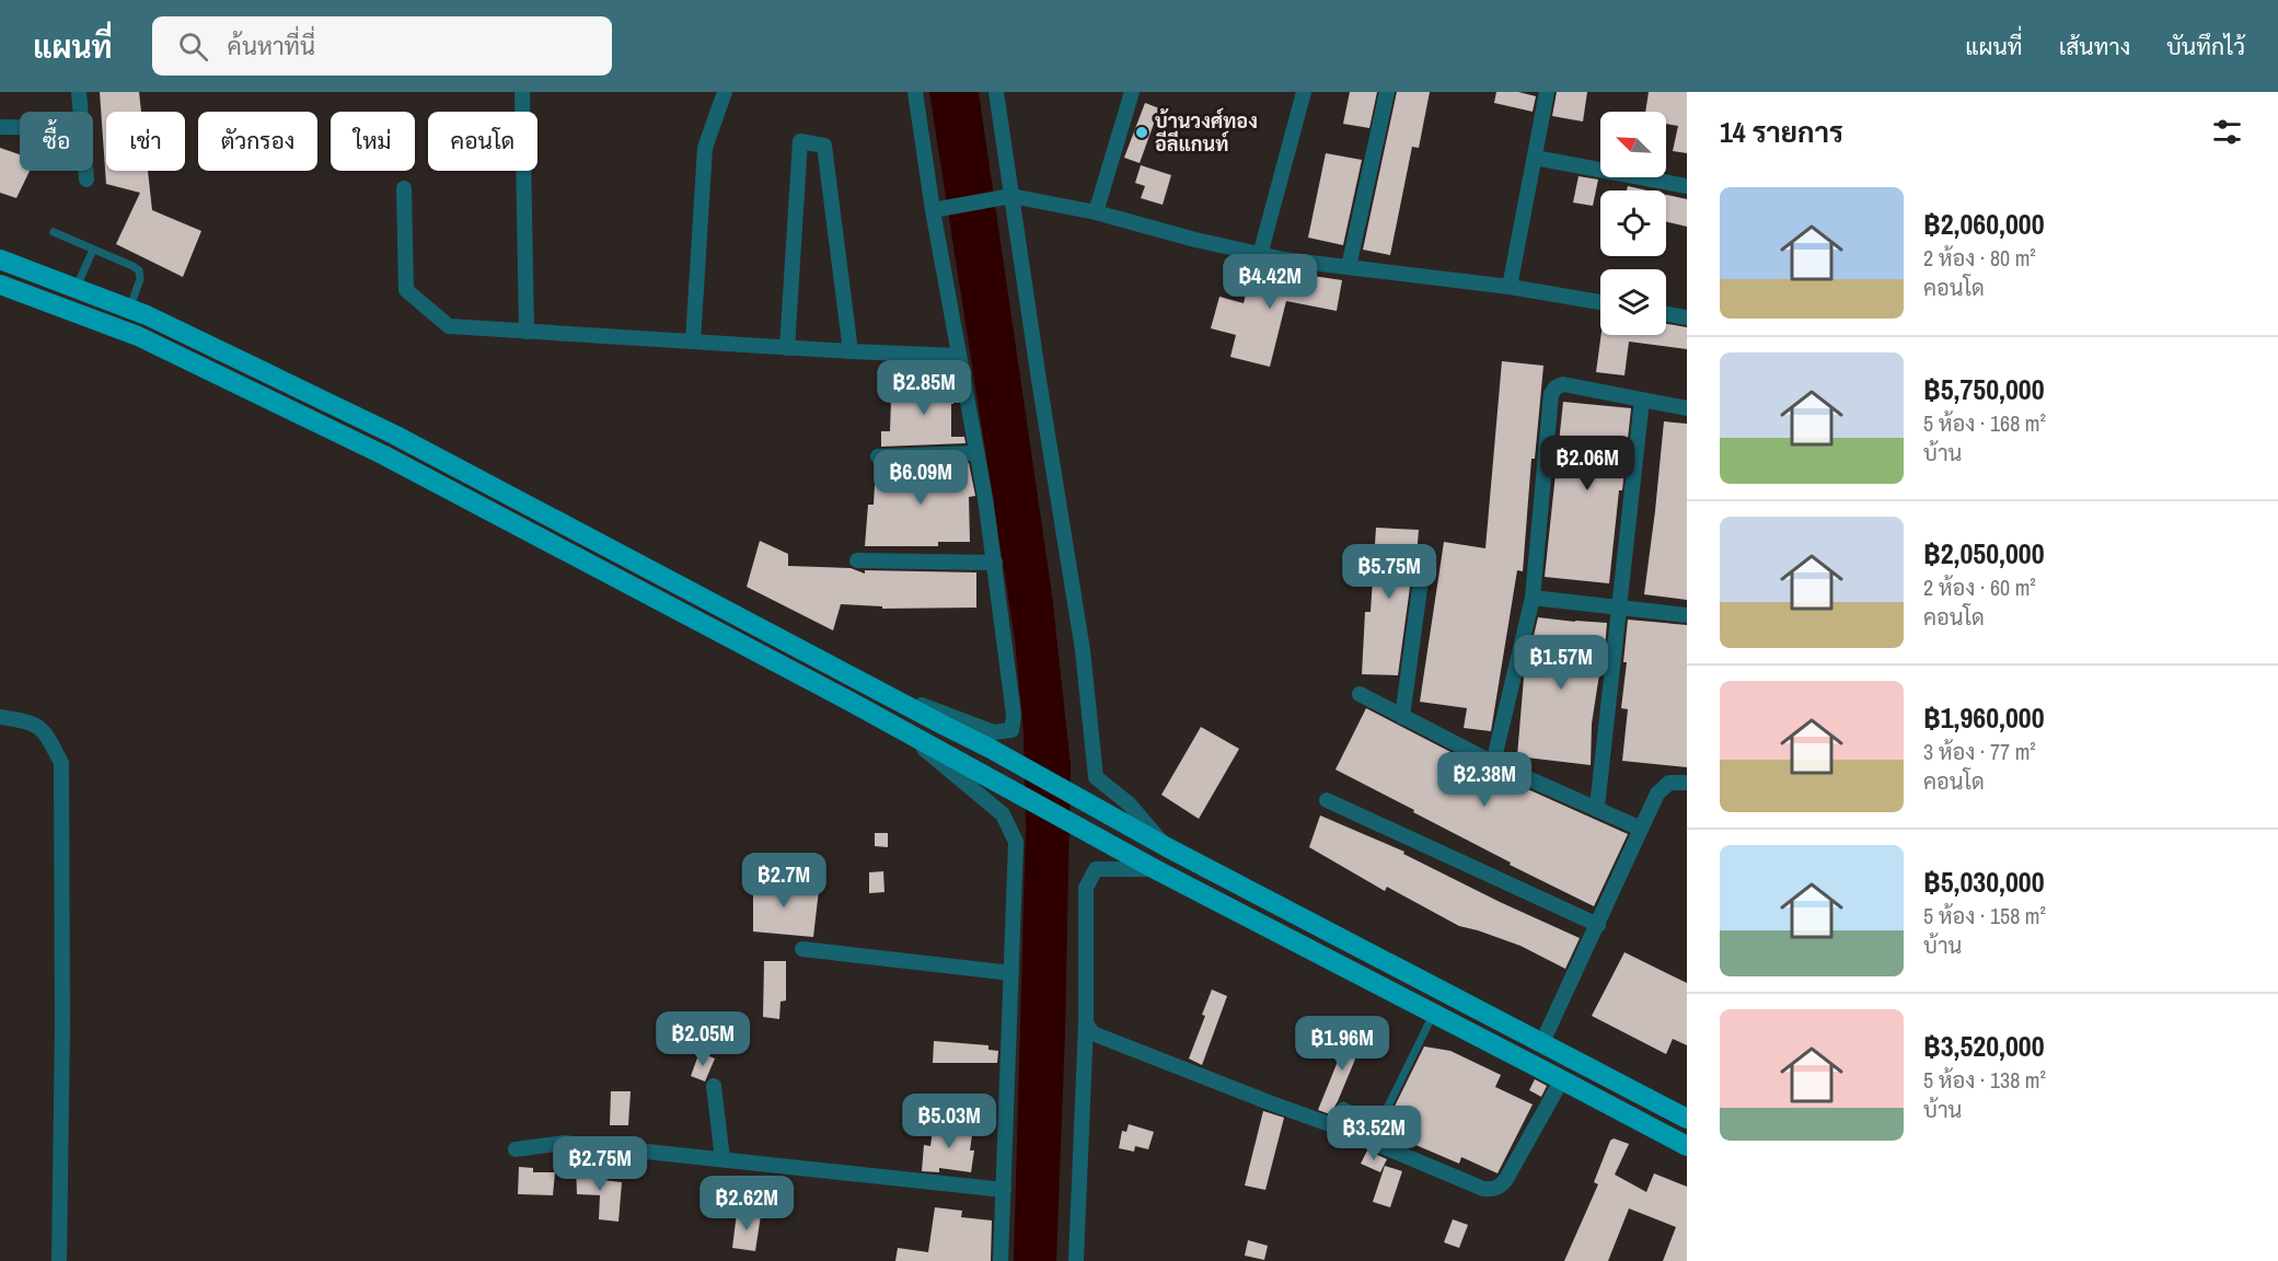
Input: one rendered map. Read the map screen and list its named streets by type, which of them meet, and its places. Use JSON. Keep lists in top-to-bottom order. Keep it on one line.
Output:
{"places":["บ้านวงศ์ทอง อีลีแกนท์"],"north":"top left","page":{"header":"แผนที่","search":"ค้นหาที่นี่","nav":["แผนที่","เส้นทาง","บันทึกไว้"],"heading":"14 รายการ","chip":["ซื้อ","เช่า","ตัวกรอง","ใหม่","คอนโด"],"list":[{"name":"฿2,060,000","note":"2 ห้อง · 80 m² · คอนโด"},{"name":"฿5,750,000","note":"5 ห้อง · 168 m² · บ้าน"},{"name":"฿2,050,000","note":"2 ห้อง · 60 m² · คอนโด"},{"name":"฿1,960,000","note":"3 ห้อง · 77 m² · คอนโด"},{"name":"฿5,030,000","note":"5 ห้อง · 158 m² · บ้าน"},{"name":"฿3,520,000","note":"5 ห้อง · 138 m² · บ้าน"}],"price":["฿4.42M","฿2.85M","฿2.06M","฿6.09M","฿5.75M","฿1.57M","฿2.38M","฿2.7M","฿2.05M","฿1.96M","฿5.03M","฿3.52M","฿2.75M","฿2.62M"]}}
